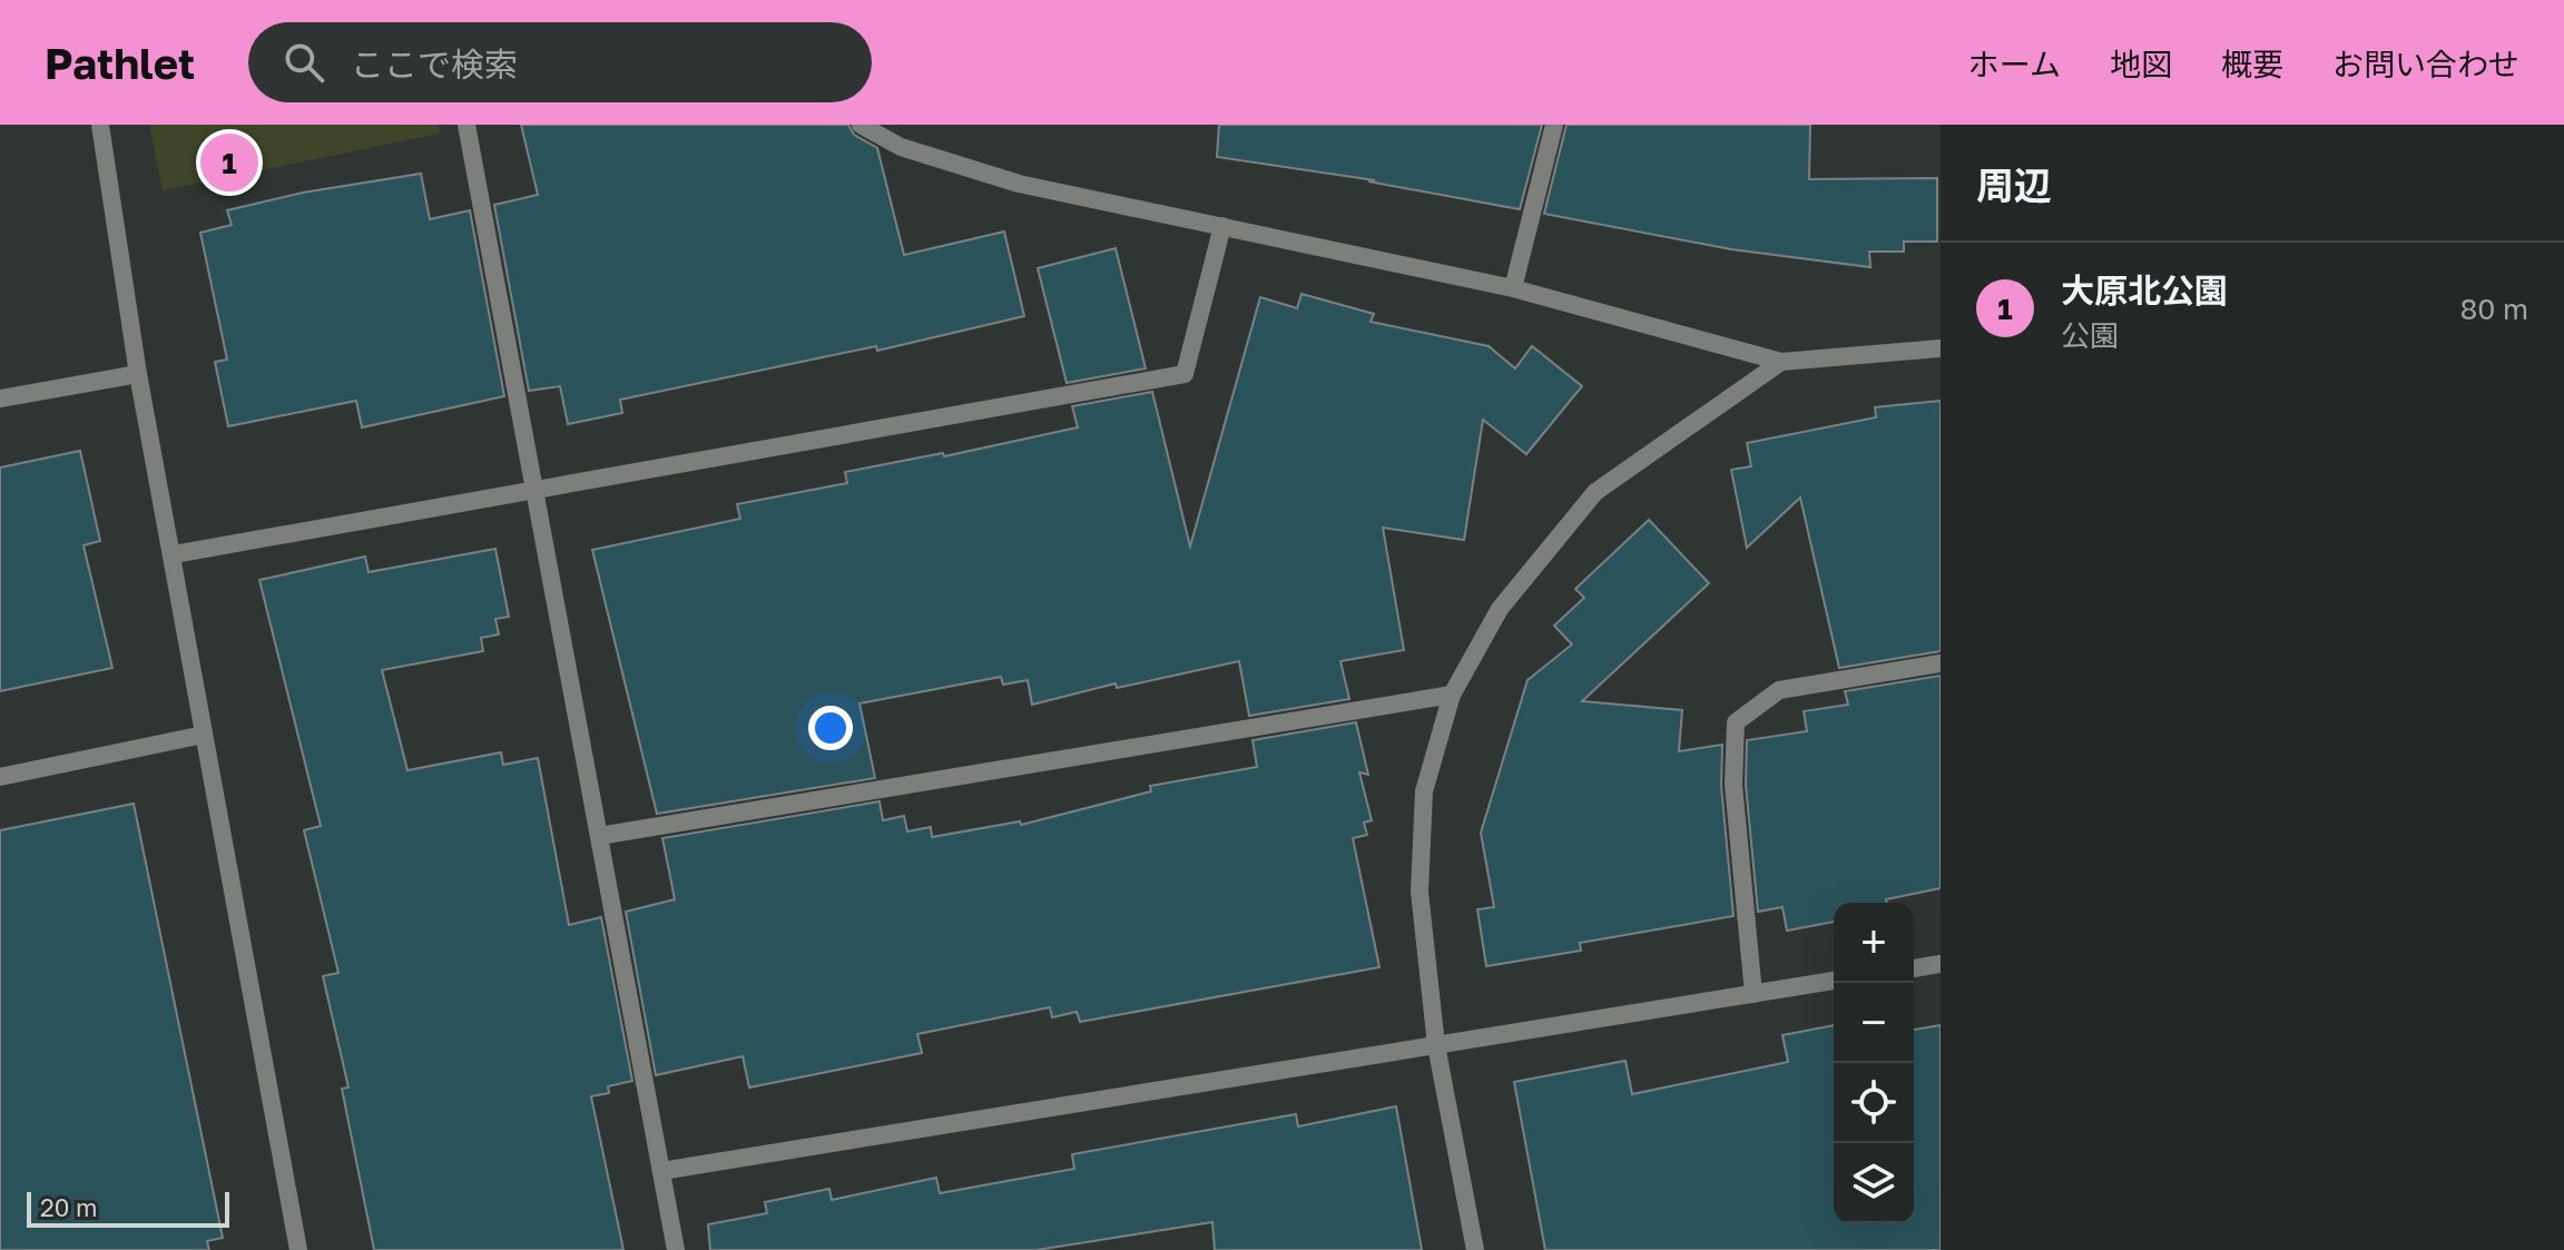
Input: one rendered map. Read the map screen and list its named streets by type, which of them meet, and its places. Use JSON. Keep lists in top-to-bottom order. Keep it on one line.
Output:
{"scale_bar":"20 m","page":{"header":"Pathlet","search":"ここで検索","nav":["ホーム","地図","概要","お問い合わせ"],"heading":"周辺","pins":"1","list":[{"mark":"1","name":"大原北公園","note":"公園","value":"80 m"}],"map_buttons":["+","−"],"scale":"20 m"}}
